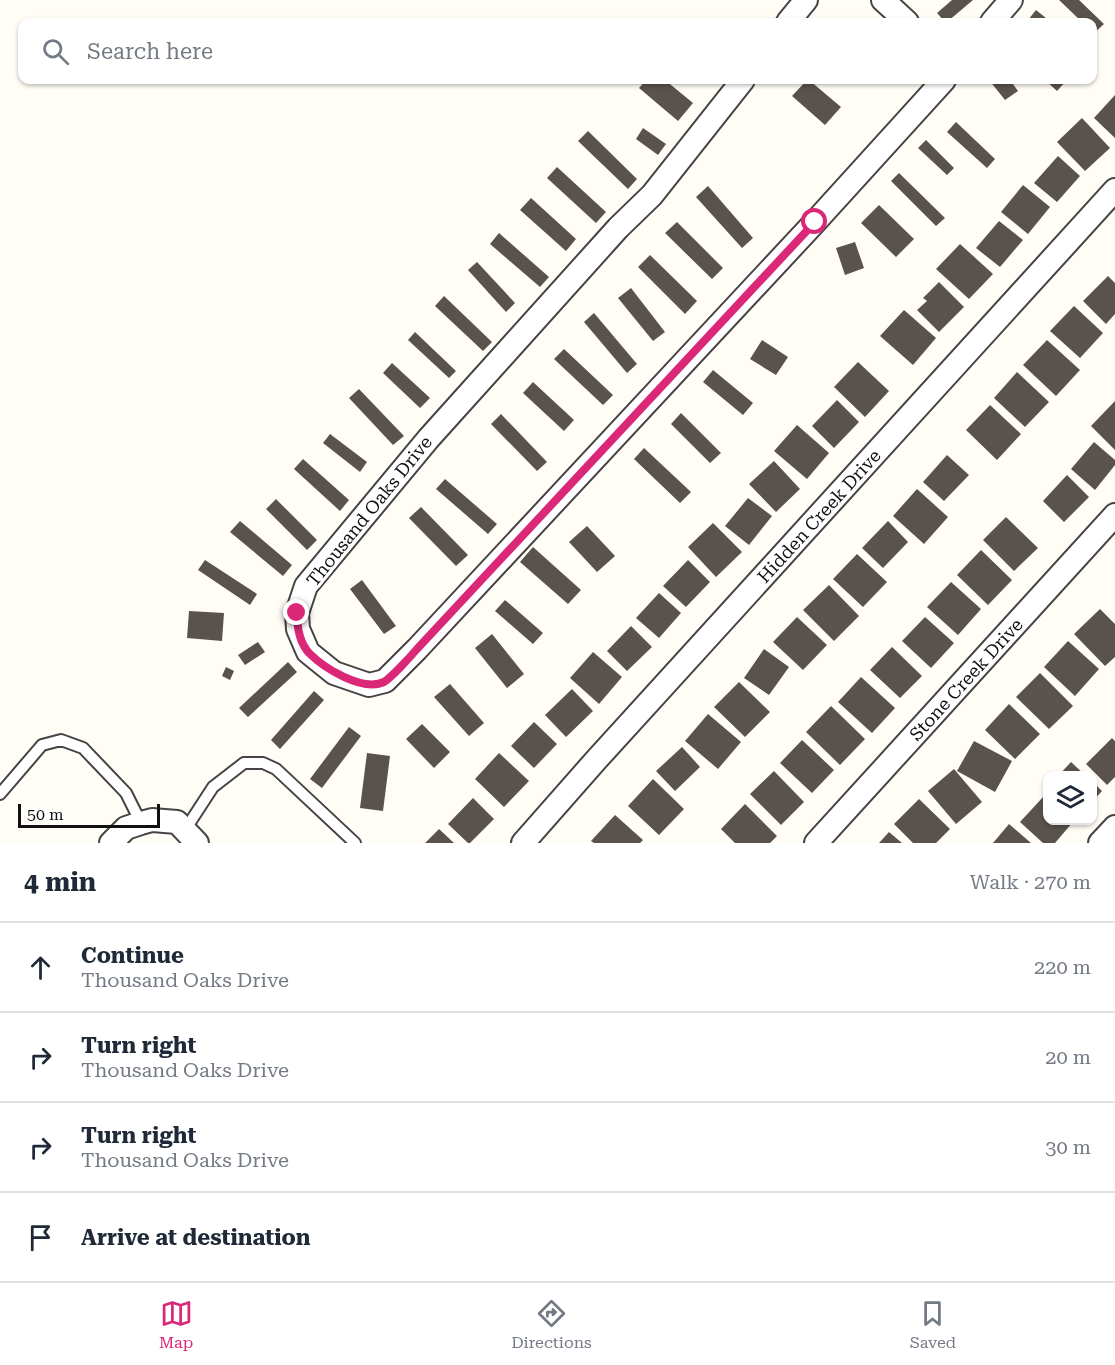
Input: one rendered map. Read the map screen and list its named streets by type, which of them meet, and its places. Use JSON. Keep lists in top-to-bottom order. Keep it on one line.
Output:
{"streets":{"street":["Thousand Oaks Drive","Hidden Creek Drive","Stone Creek Drive"]},"scale_bar":"50 m","page":{"search":"Search here","scale":"50 m","heading":["4 min","Walk · 270 m"],"list":[["Continue","Thousand Oaks Drive","220 m"],["Turn right","Thousand Oaks Drive","20 m"],["Turn right","Thousand Oaks Drive","30 m"],"Arrive at destination"],"nav":["Map","Directions","Saved"]}}
